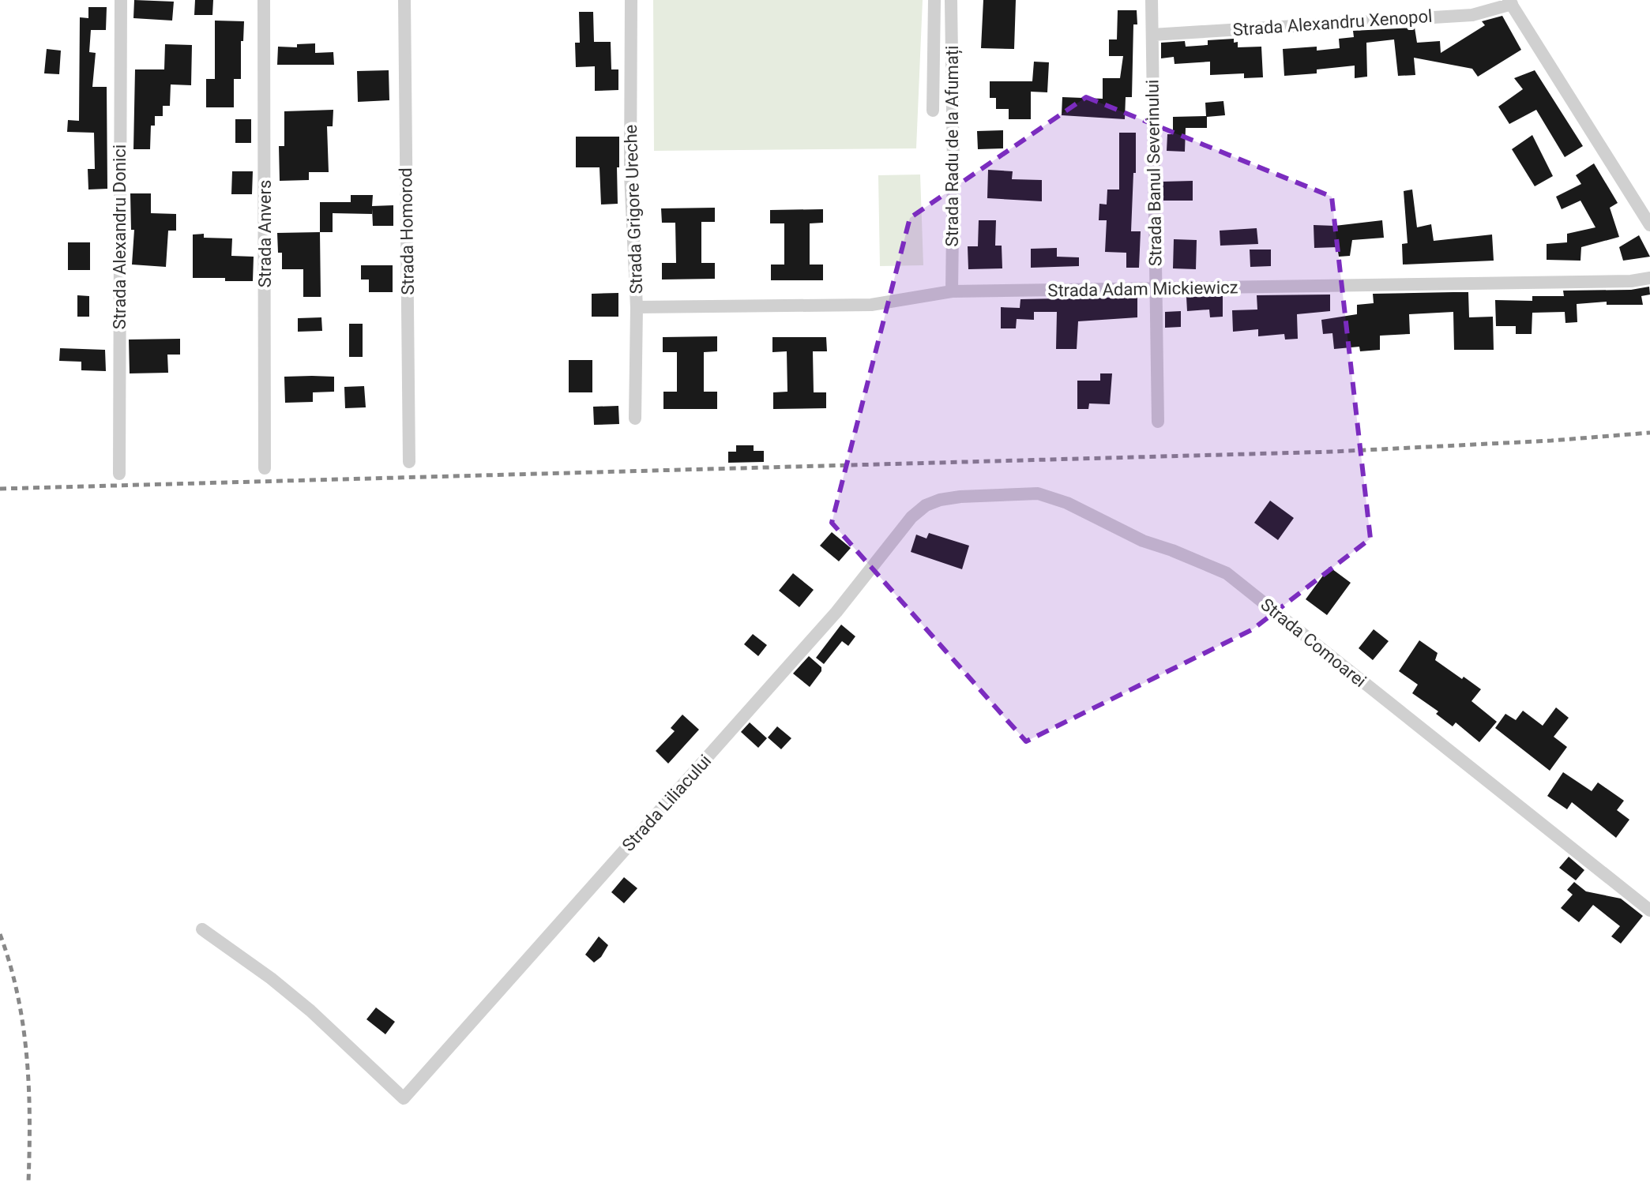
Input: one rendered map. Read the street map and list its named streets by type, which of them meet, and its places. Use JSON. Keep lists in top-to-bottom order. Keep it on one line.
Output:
{"streets":{"street":["Strada Alexandru Xenopol","Strada Radu de la Afumați","Strada Banul Severinului","Strada Grigore Ureche","Strada Homorod","Strada Anvers","Strada Alexandru Donici","Strada Adam Mickiewicz","Strada Comoarei","Strada Liliacului"]},"crossings":[["Strada Alexandru Xenopol","Strada Banul Severinului"],["Strada Radu de la Afumați","Strada Adam Mickiewicz"],["Strada Banul Severinului","Strada Adam Mickiewicz"],["Strada Grigore Ureche","Strada Adam Mickiewicz"],["Strada Comoarei","Strada Liliacului"]]}
